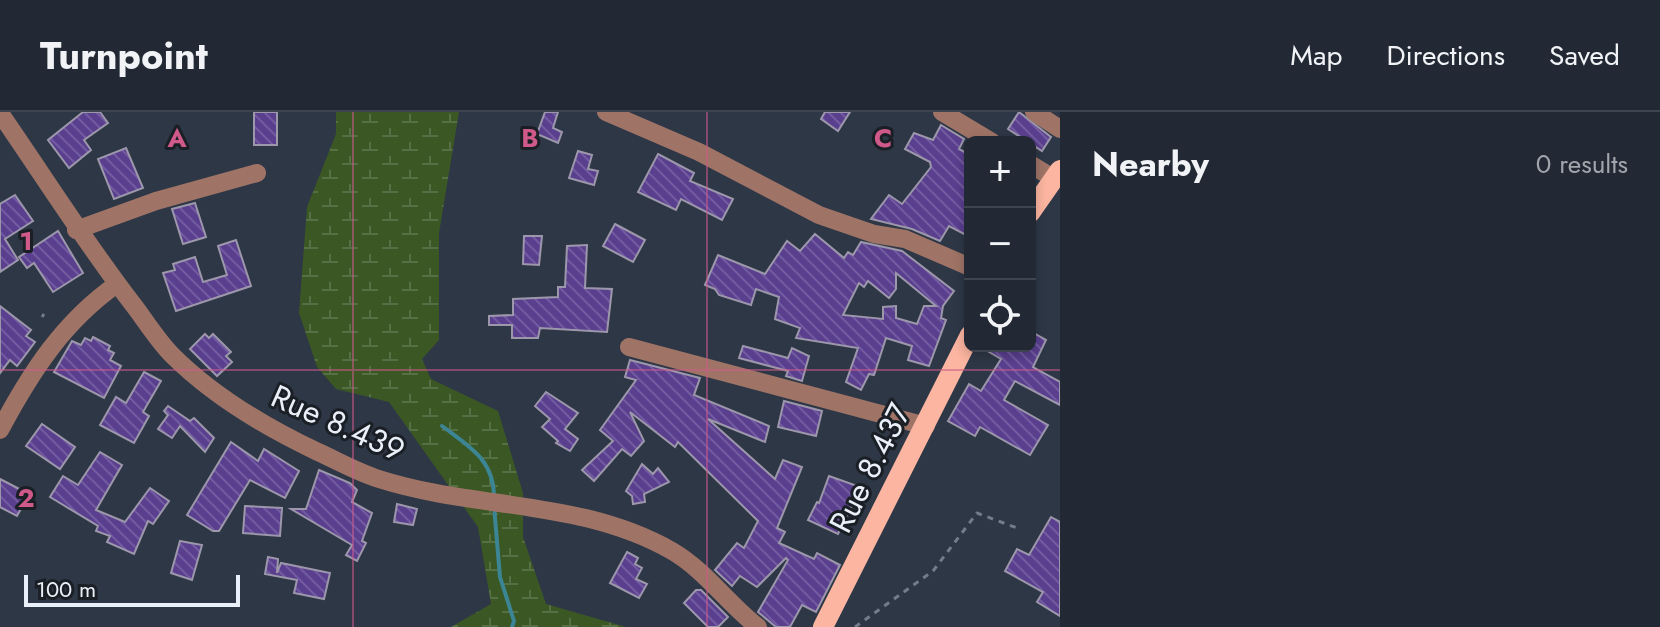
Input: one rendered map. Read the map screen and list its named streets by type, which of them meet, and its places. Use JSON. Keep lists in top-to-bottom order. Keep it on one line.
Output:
{"streets":{"main road":["Rue 8.437"],"street":["Rue 8.439"]},"scale_bar":"100 m","page":{"header":"Turnpoint","nav":["Map","Directions","Saved"],"heading":["Nearby","0 results"],"map_buttons":["+","−"],"scale":"100 m"},"grid":{"columns":["A","B","C"],"rows":["1","2"]}}
